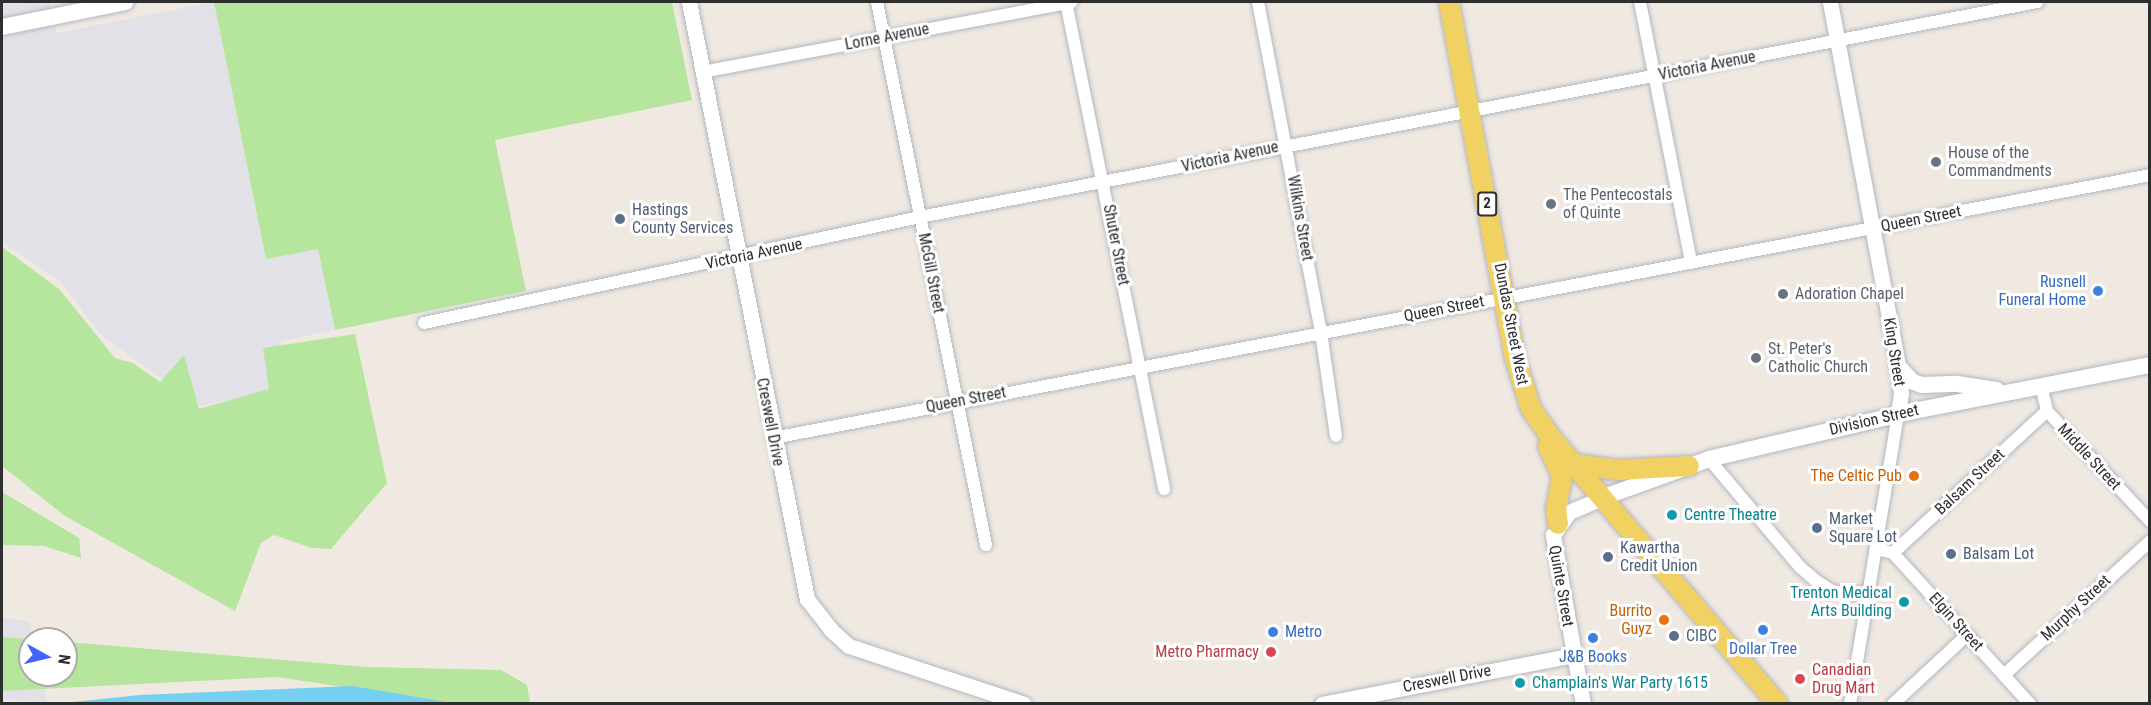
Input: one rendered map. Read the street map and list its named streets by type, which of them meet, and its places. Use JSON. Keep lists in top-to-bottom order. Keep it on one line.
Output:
{"streets":{"main road":["2","Dundas Street West","Division Street"],"street":["Lorne Avenue","Victoria Avenue","Wilkins Street","Queen Street","Shuter Street","McGill Street","King Street","Creswell Drive","Middle Street","Balsam Street","Quinte Street","Murphy Street","Elgin Street"]},"crossings":[["Lorne Avenue","Shuter Street"],["Lorne Avenue","McGill Street"],["Lorne Avenue","Creswell Drive"],["Victoria Avenue","Wilkins Street"],["Victoria Avenue","Shuter Street"],["Victoria Avenue","McGill Street"],["Victoria Avenue","Dundas Street West"],["Victoria Avenue","King Street"],["Victoria Avenue","Creswell Drive"],["Wilkins Street","Queen Street"],["Queen Street","Shuter Street"],["Queen Street","McGill Street"],["Queen Street","Dundas Street West"],["Queen Street","King Street"],["Queen Street","Creswell Drive"],["Dundas Street West","Division Street"],["Dundas Street West","Quinte Street"],["King Street","Division Street"],["Division Street","Middle Street"],["Division Street","Quinte Street"],["Creswell Drive","Quinte Street"],["Middle Street","Balsam Street"],["Balsam Street","Elgin Street"],["Murphy Street","Elgin Street"]],"places":["House of the Commandments","The Pentecostals of Quinte","Hastings County Services","Rusnell Funeral Home","Adoration Chapel","St. Peter's Catholic Church","The Celtic Pub","Centre Theatre","Market Square Lot","Balsam Lot","Kawartha Credit Union","Trenton Medical Arts Building","Burrito Guyz","Dollar Tree","Metro","CIBC","J&B Books","Metro Pharmacy","Canadian Drug Mart","Champlain's War Party 1615"],"north":"right"}
